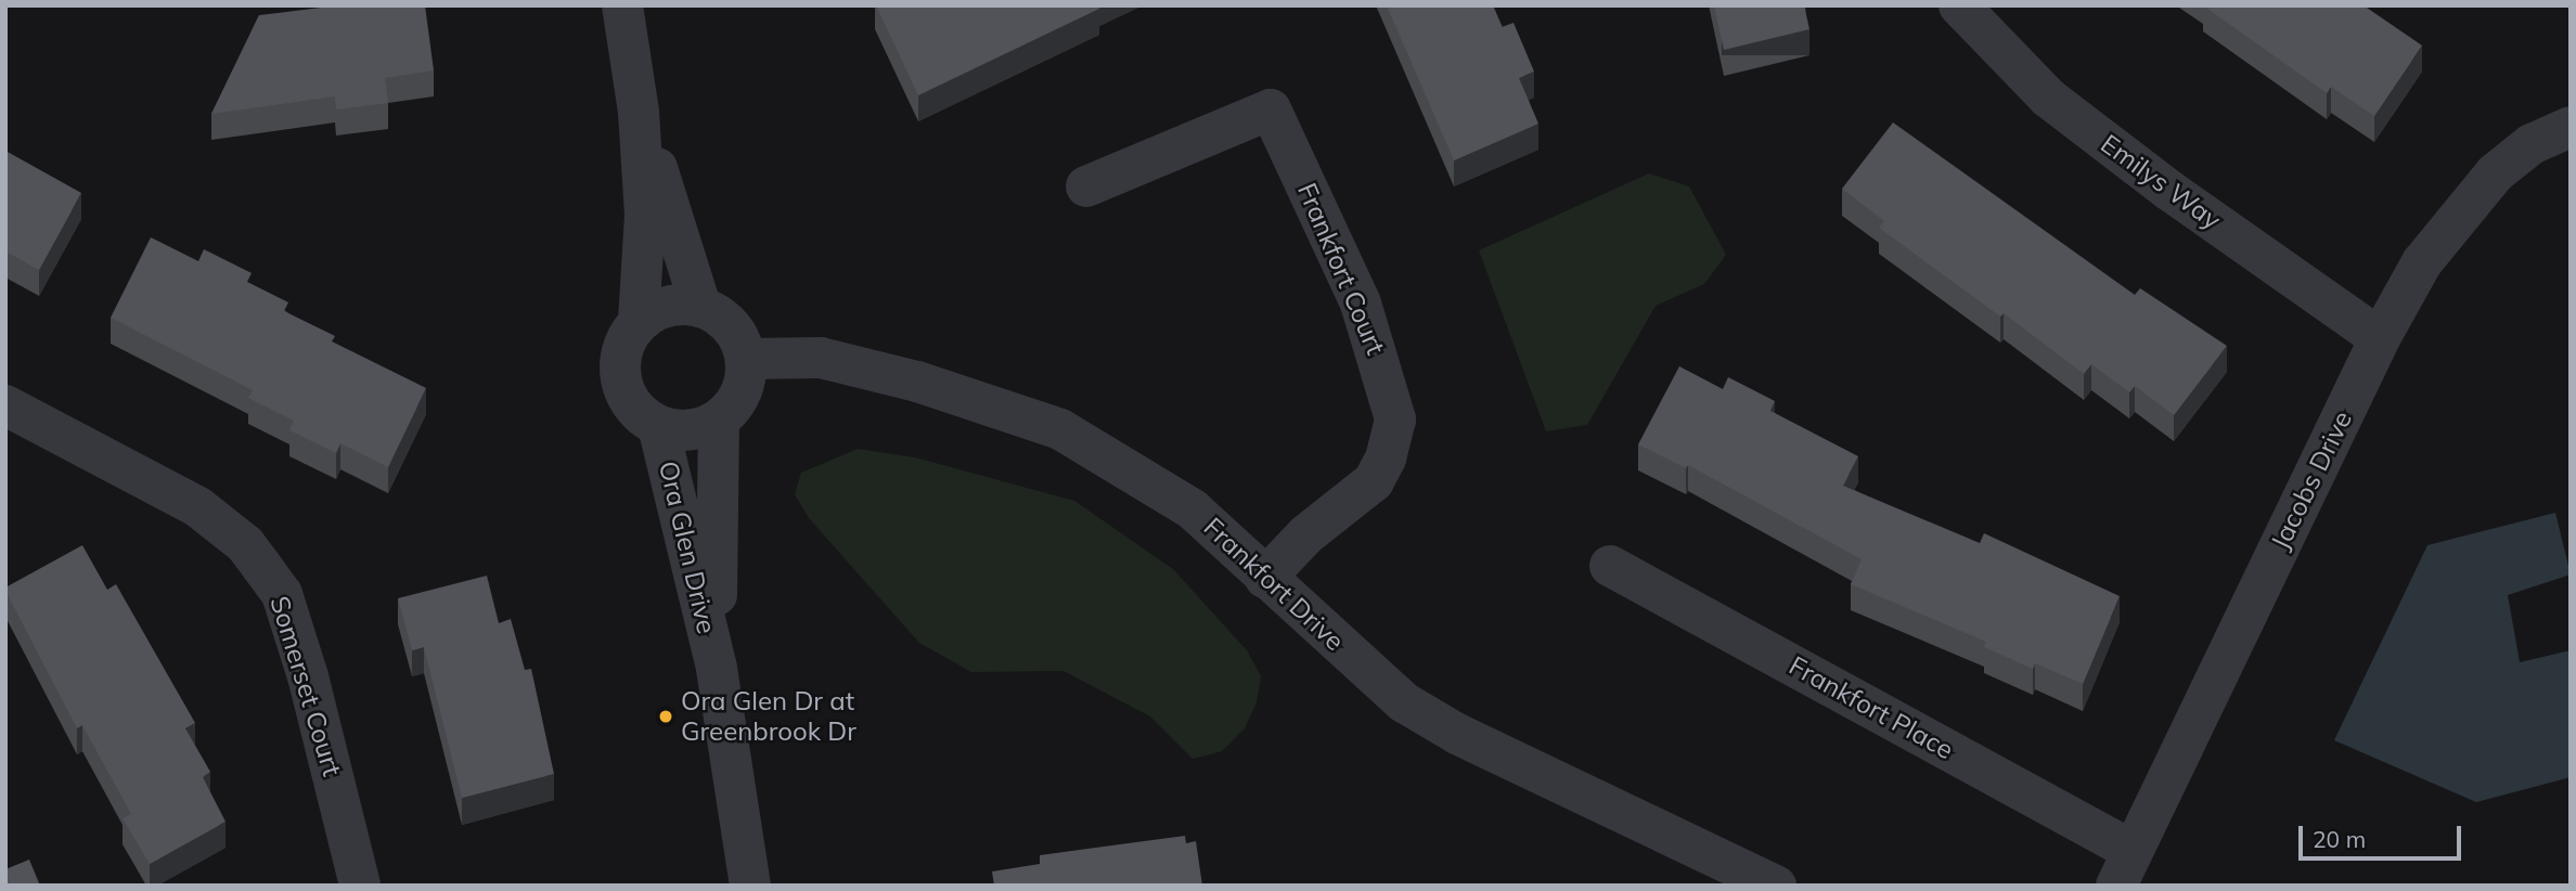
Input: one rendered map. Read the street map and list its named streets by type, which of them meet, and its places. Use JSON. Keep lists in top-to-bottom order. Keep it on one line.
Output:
{"streets":{"street":["Emilys Way","Frankfort Court","Jacobs Drive","Ora Glen Drive","Frankfort Drive","Somerset Court","Frankfort Place"]},"crossings":[["Emilys Way","Jacobs Drive"],["Frankfort Court","Frankfort Drive"],["Jacobs Drive","Frankfort Place"],["Ora Glen Drive","Frankfort Drive"]],"places":["Ora Glen Dr at Greenbrook Dr"],"scale_bar":"20 m"}
